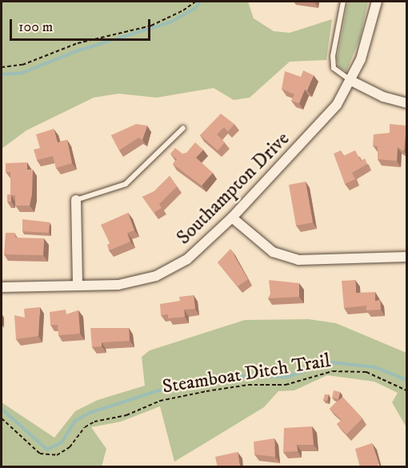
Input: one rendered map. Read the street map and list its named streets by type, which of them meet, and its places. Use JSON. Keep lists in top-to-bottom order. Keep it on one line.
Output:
{"streets":{"street":["Southampton Drive"],"path":["Steamboat Ditch Trail"]},"scale_bar":"100 m"}
